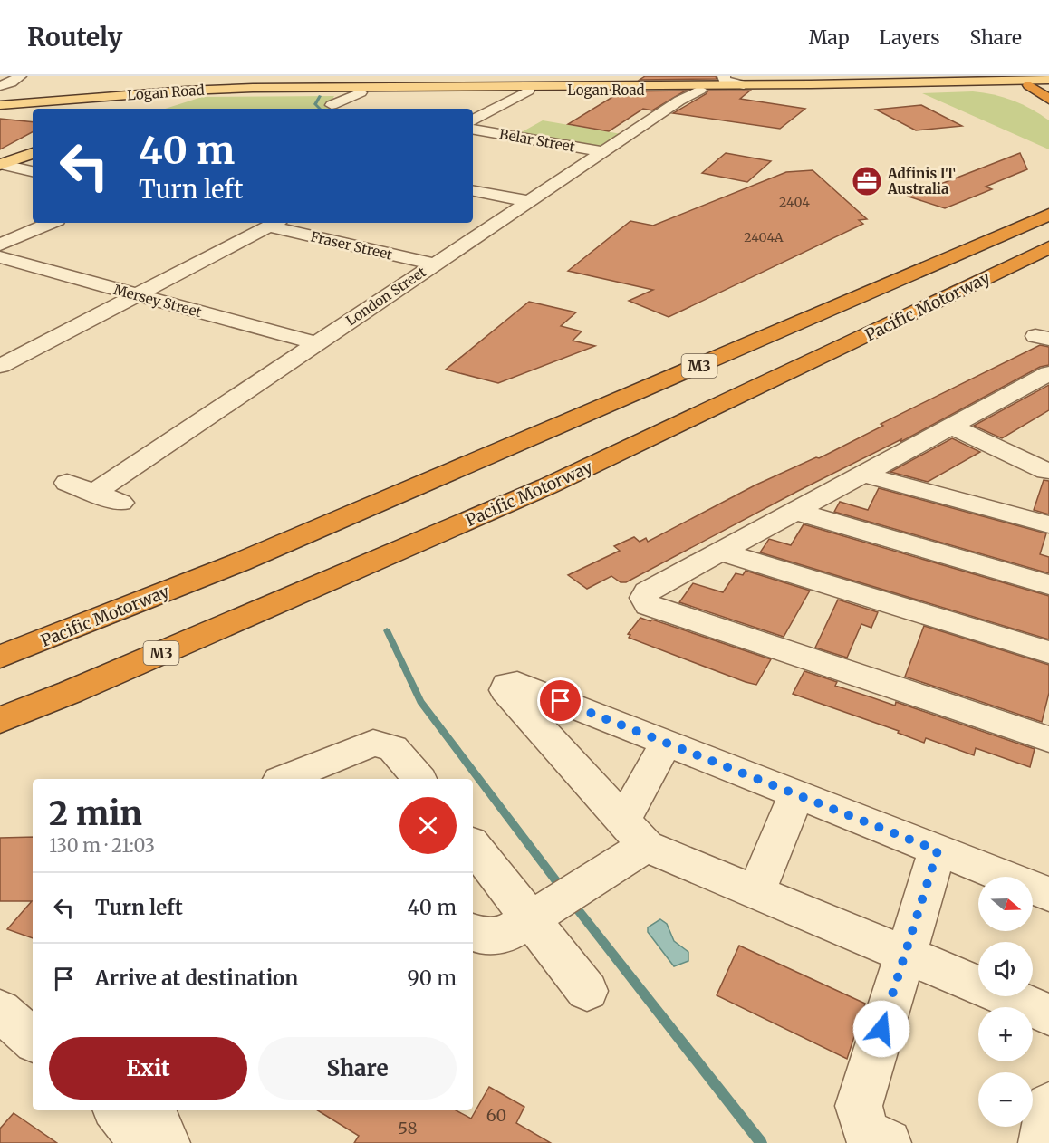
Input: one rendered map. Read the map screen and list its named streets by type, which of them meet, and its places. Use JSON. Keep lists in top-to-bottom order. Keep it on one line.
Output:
{"streets":{"highway":["Pacific Motorway","M3"],"main road":["Logan Road"],"street":["Belar Street","Fraser Street","London Street","Mersey Street"]},"crossings":[["Logan Road","London Street"],["Belar Street","London Street"],["Fraser Street","London Street"],["London Street","Mersey Street"]],"places":{"office":["Adfinis IT Australia"]},"house_numbers":["2404","2404A","60","58"],"north":"right","page":{"header":"Routely","nav":["Map","Layers","Share"],"turn":["40 m","Turn left"],"heading":["2 min","130 m · 21:03"],"list":[{"name":"Turn left","value":"40 m"},{"name":"Arrive at destination","value":"90 m"}],"map_buttons":["+","−"],"buttons":["Exit","Share"]}}
